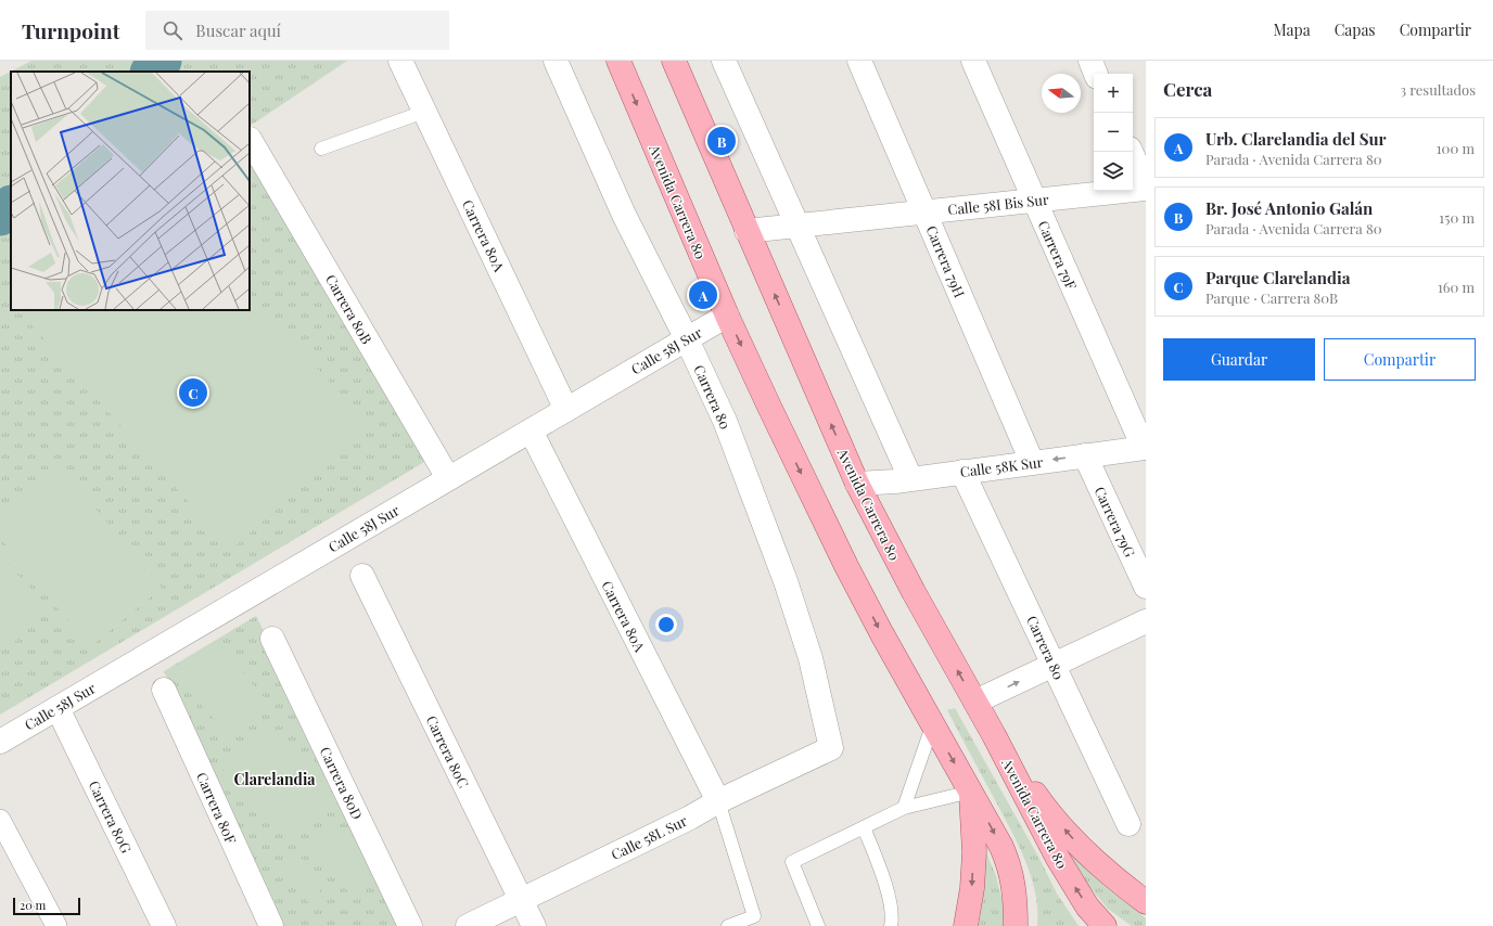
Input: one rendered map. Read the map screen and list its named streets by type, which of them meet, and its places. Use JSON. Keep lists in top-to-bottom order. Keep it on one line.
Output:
{"streets":{"main road":["Avenida Carrera 80"],"street":["Calle 58I Bis Sur","Carrera 80A","Carrera 79F","Carrera 79H","Carrera 80B","Calle 58J Sur","Carrera 80","Calle 58K Sur","Carrera 79G","Carrera 80C","Carrera 80D","Carrera 80F","Carrera 80G","Calle 58L Sur"]},"crossings":[["Avenida Carrera 80","Calle 58I Bis Sur"],["Avenida Carrera 80","Calle 58J Sur"],["Avenida Carrera 80","Calle 58K Sur"],["Calle 58I Bis Sur","Carrera 79F"],["Calle 58I Bis Sur","Carrera 79H"],["Carrera 80A","Calle 58J Sur"],["Carrera 80A","Calle 58L Sur"],["Carrera 79F","Calle 58K Sur"],["Carrera 79H","Calle 58K Sur"],["Carrera 80B","Calle 58J Sur"],["Calle 58J Sur","Carrera 80"],["Calle 58J Sur","Carrera 80G"],["Carrera 80","Calle 58K Sur"],["Carrera 80","Calle 58L Sur"],["Calle 58K Sur","Carrera 79G"],["Carrera 80C","Calle 58L Sur"]],"districts":["Clarelandia"],"scale_bar":"20 m","north":"left","page":{"header":"Turnpoint","search":"Buscar aquí","nav":["Mapa","Capas","Compartir"],"heading":["Cerca","3 resultados"],"map_buttons":["+","−"],"list":[{"mark":"A","name":"Urb. Clarelandia del Sur","note":"Parada · Avenida Carrera 80","value":"100 m"},{"mark":"B","name":"Br. José Antonio Galán","note":"Parada · Avenida Carrera 80","value":"150 m"},{"mark":"C","name":"Parque Clarelandia","note":"Parque · Carrera 80B","value":"160 m"}],"pins":["B","A","C"],"buttons":["Guardar","Compartir"],"scale":"20 m"}}
